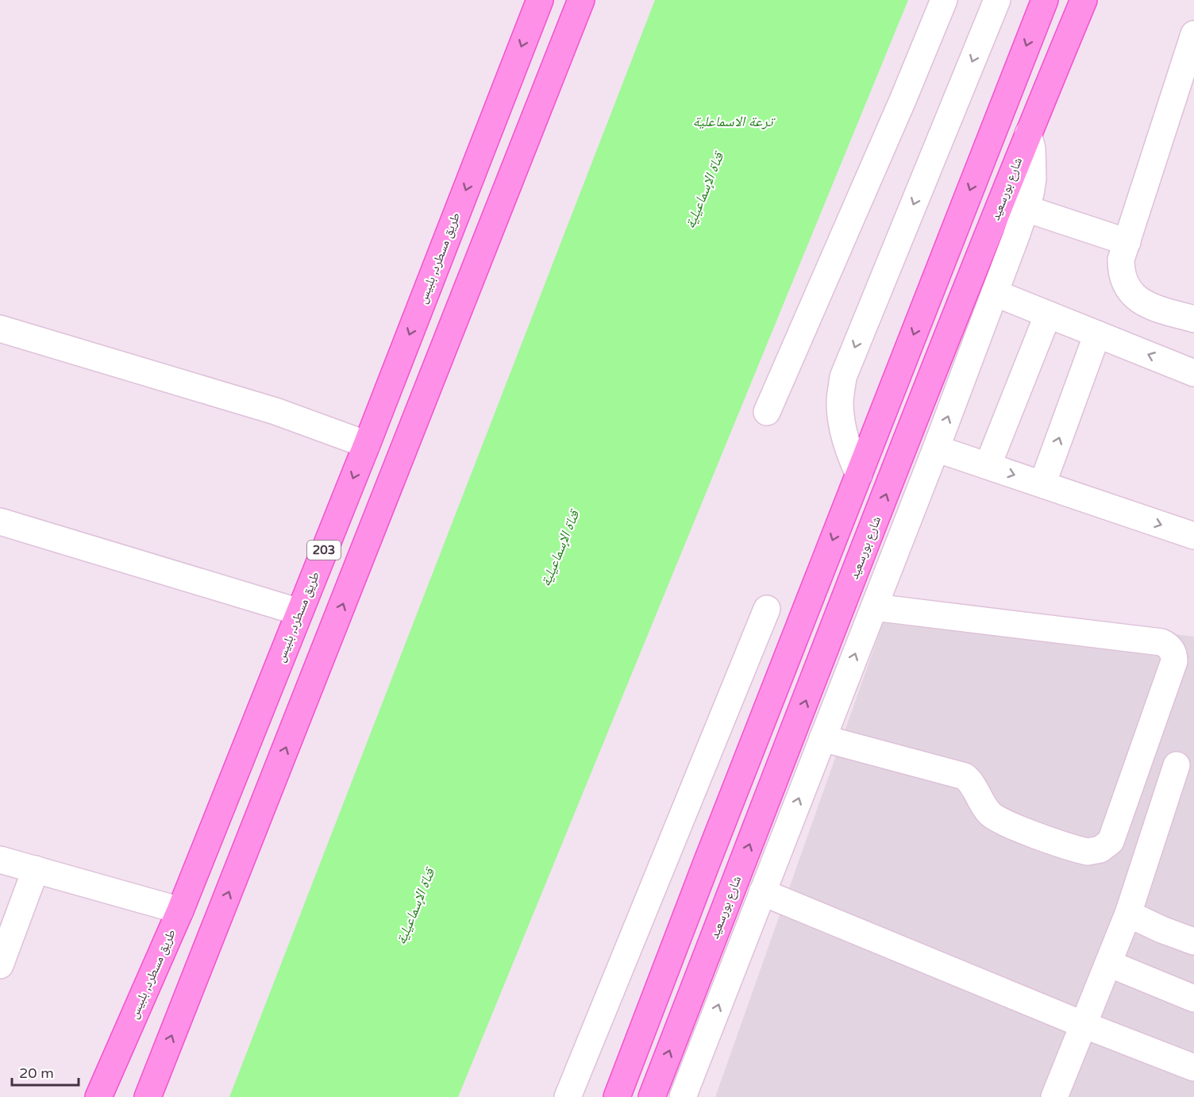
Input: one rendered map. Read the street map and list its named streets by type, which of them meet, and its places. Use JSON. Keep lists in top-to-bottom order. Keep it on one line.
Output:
{"streets":{"main road":["شارع بورسعيد","طريق مسطرد, بلبيس","203"]},"water":["ترعة الاسماعلية","قناة الإسماعيلية"],"scale_bar":"20 m"}
